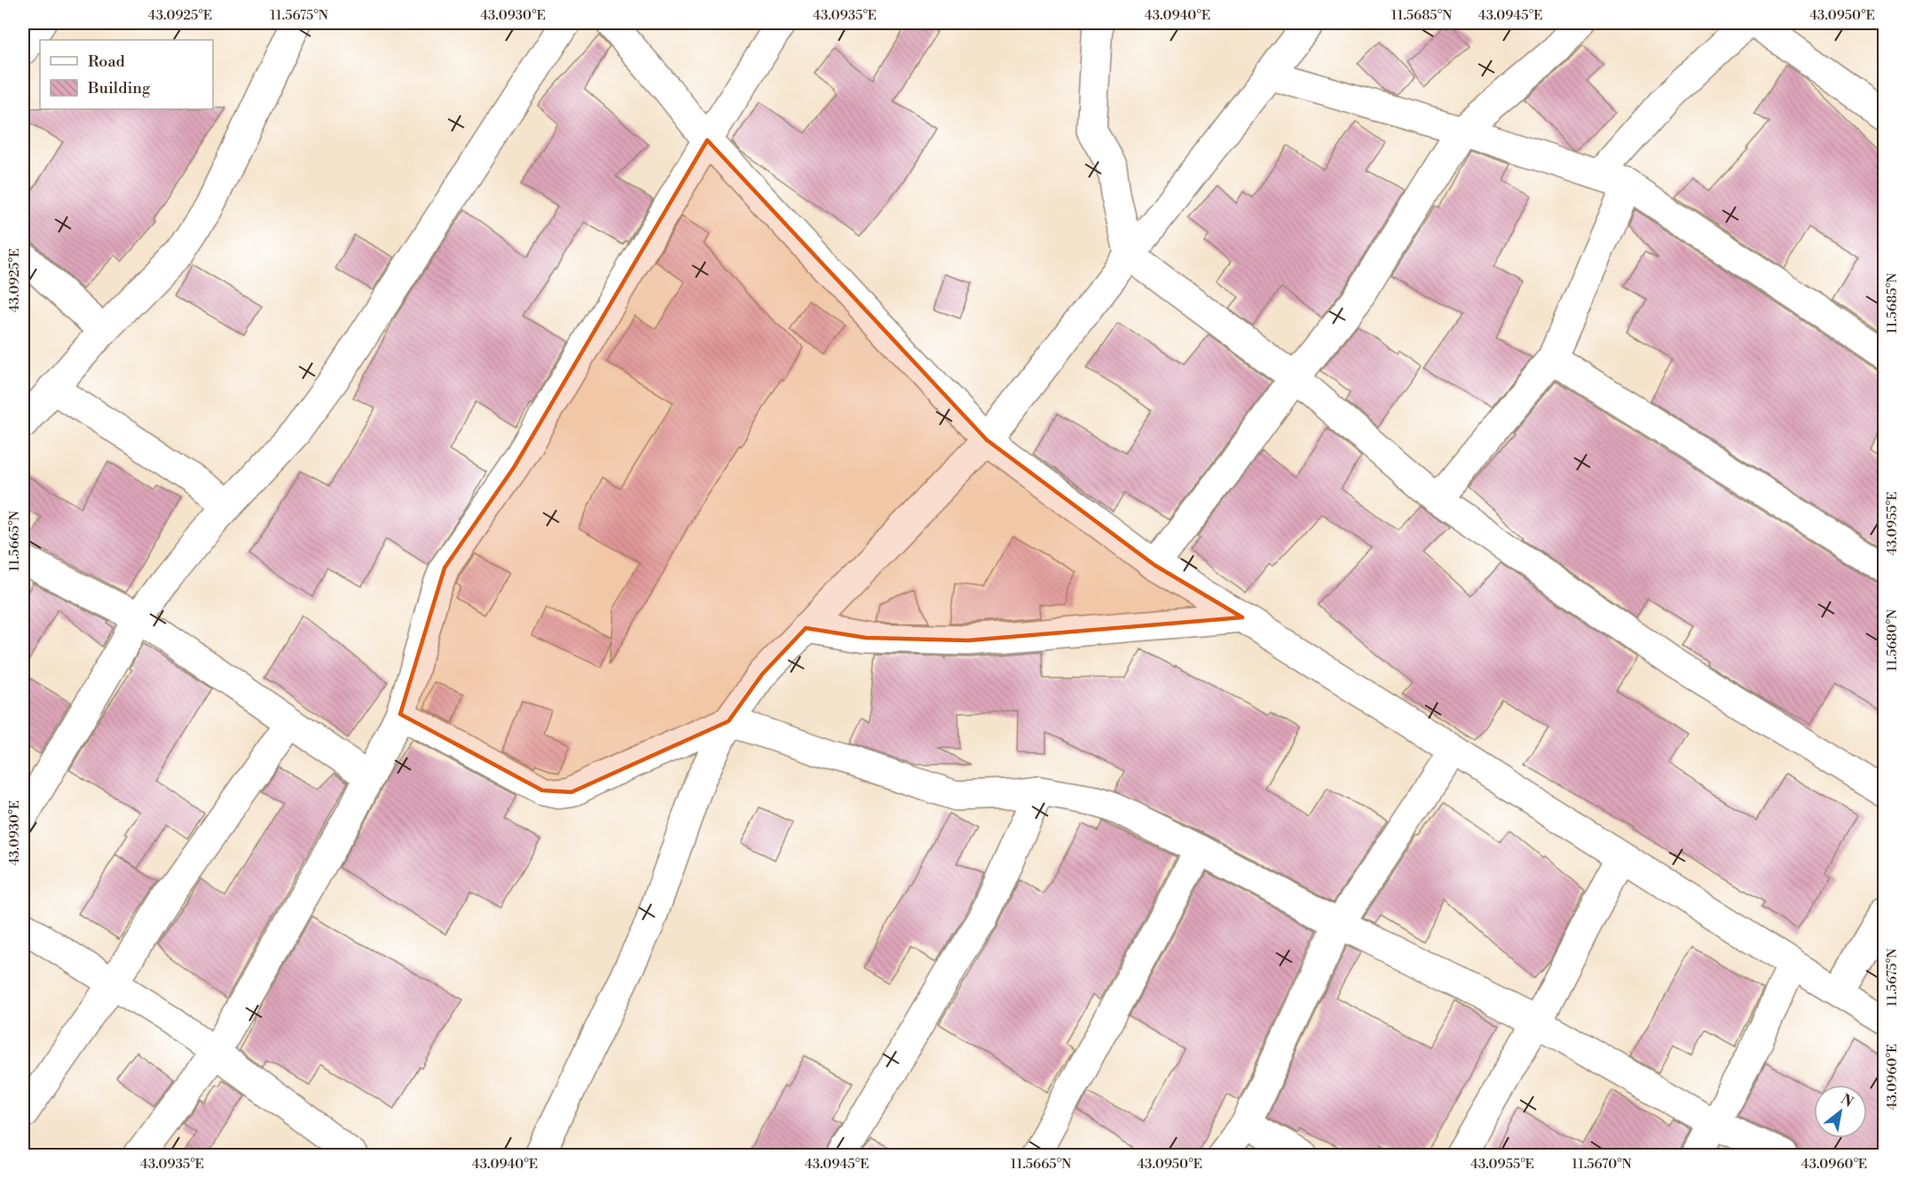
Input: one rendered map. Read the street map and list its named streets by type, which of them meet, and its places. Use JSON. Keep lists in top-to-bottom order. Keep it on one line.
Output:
{"legend":["Road","Building"],"north":"top right","coordinates":["43.0925°E","11.5675°N","43.0930°E","43.0935°E","43.0940°E","11.5685°N","43.0945°E","43.0950°E","43.0955°E","11.5665°N","11.5680°N","43.0960°E","11.5670°N"]}
